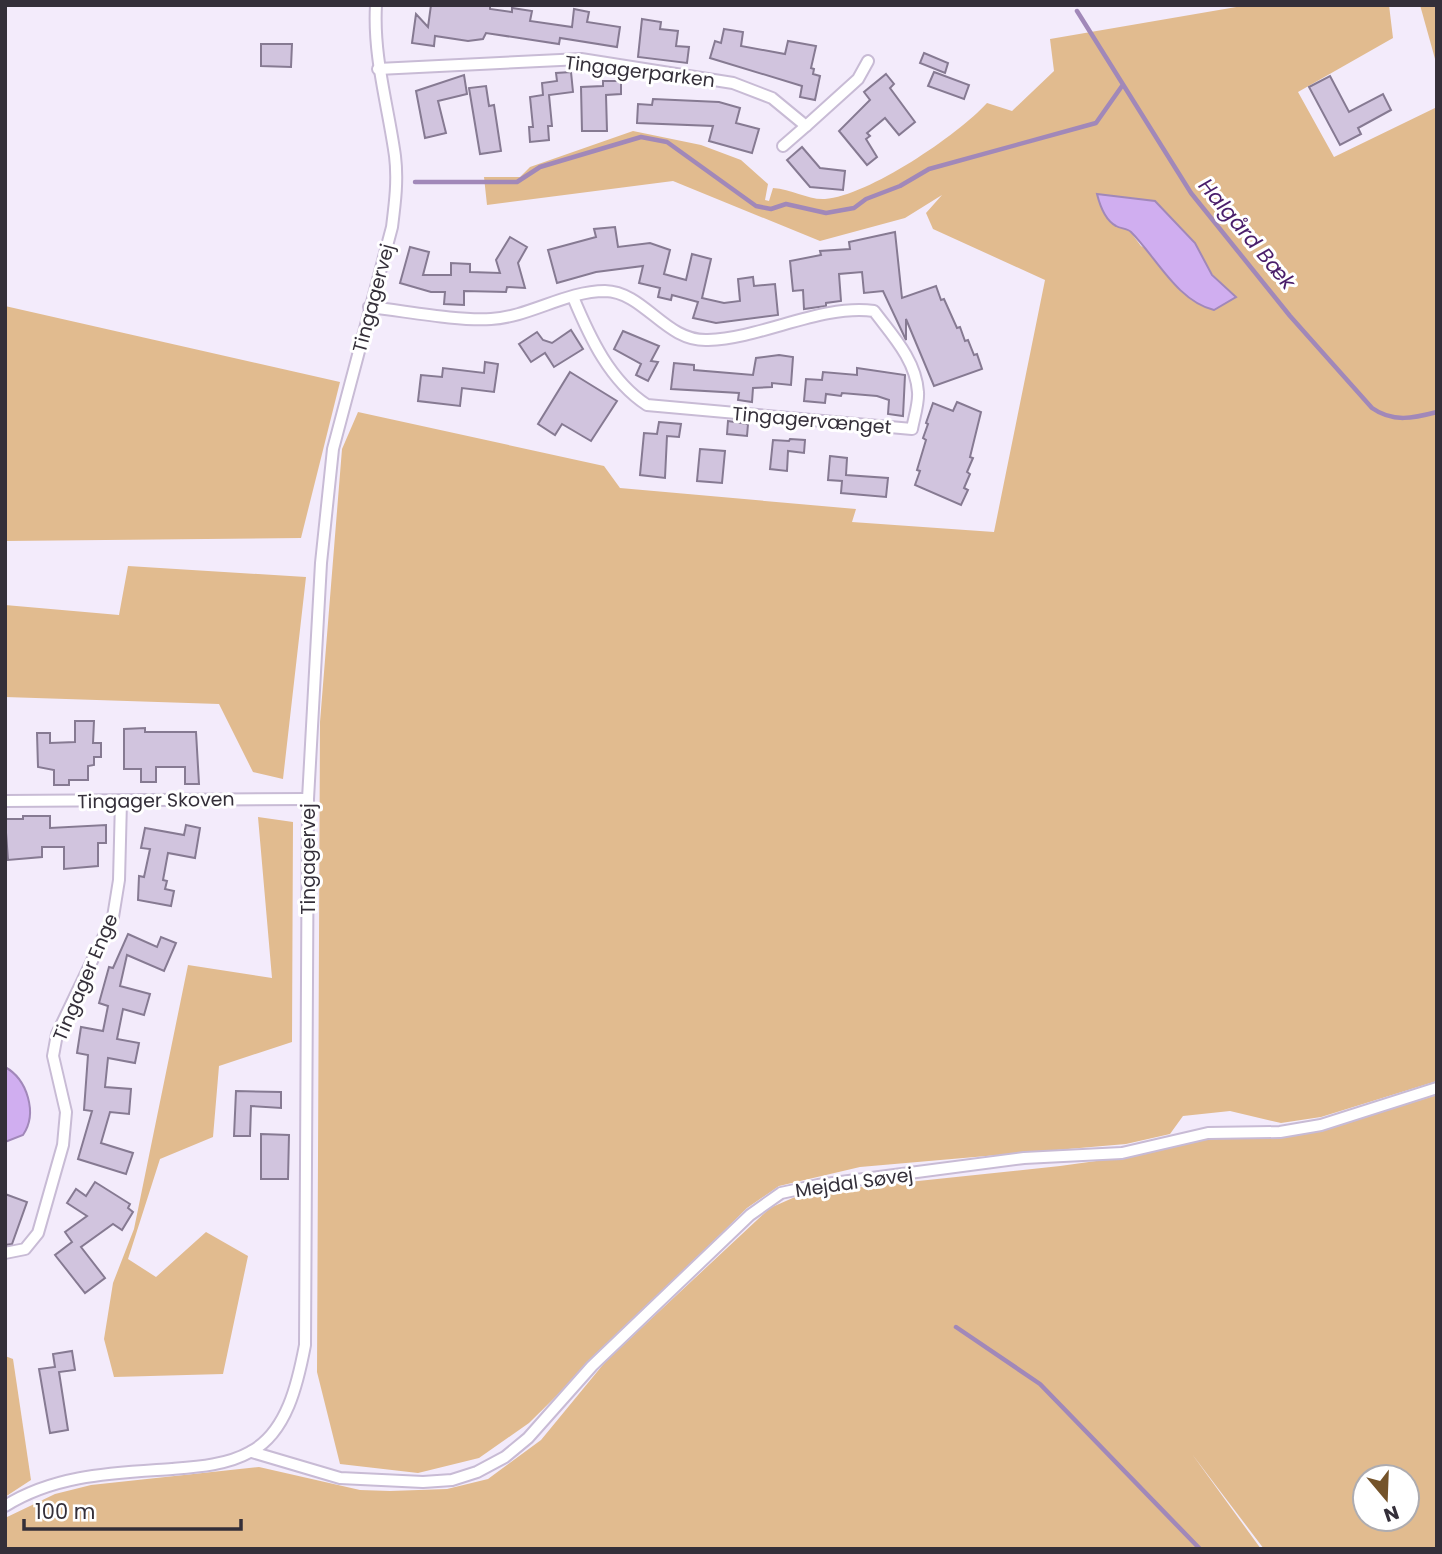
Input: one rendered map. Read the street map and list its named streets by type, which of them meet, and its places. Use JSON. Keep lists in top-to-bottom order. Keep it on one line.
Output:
{"streets":{"street":["Tingagerparken","Tingagervej","Tingagervænget","Tingager Skoven","Tingager Enge","Mejdal Søvej"]},"crossings":[["Tingagerparken","Tingagervej"],["Tingagervej","Tingagervænget"],["Tingagervej","Tingager Skoven"],["Tingagervej","Mejdal Søvej"],["Tingager Skoven","Tingager Enge"]],"water":["Halgård Bæk"],"scale_bar":"100 m","north":"bottom"}
